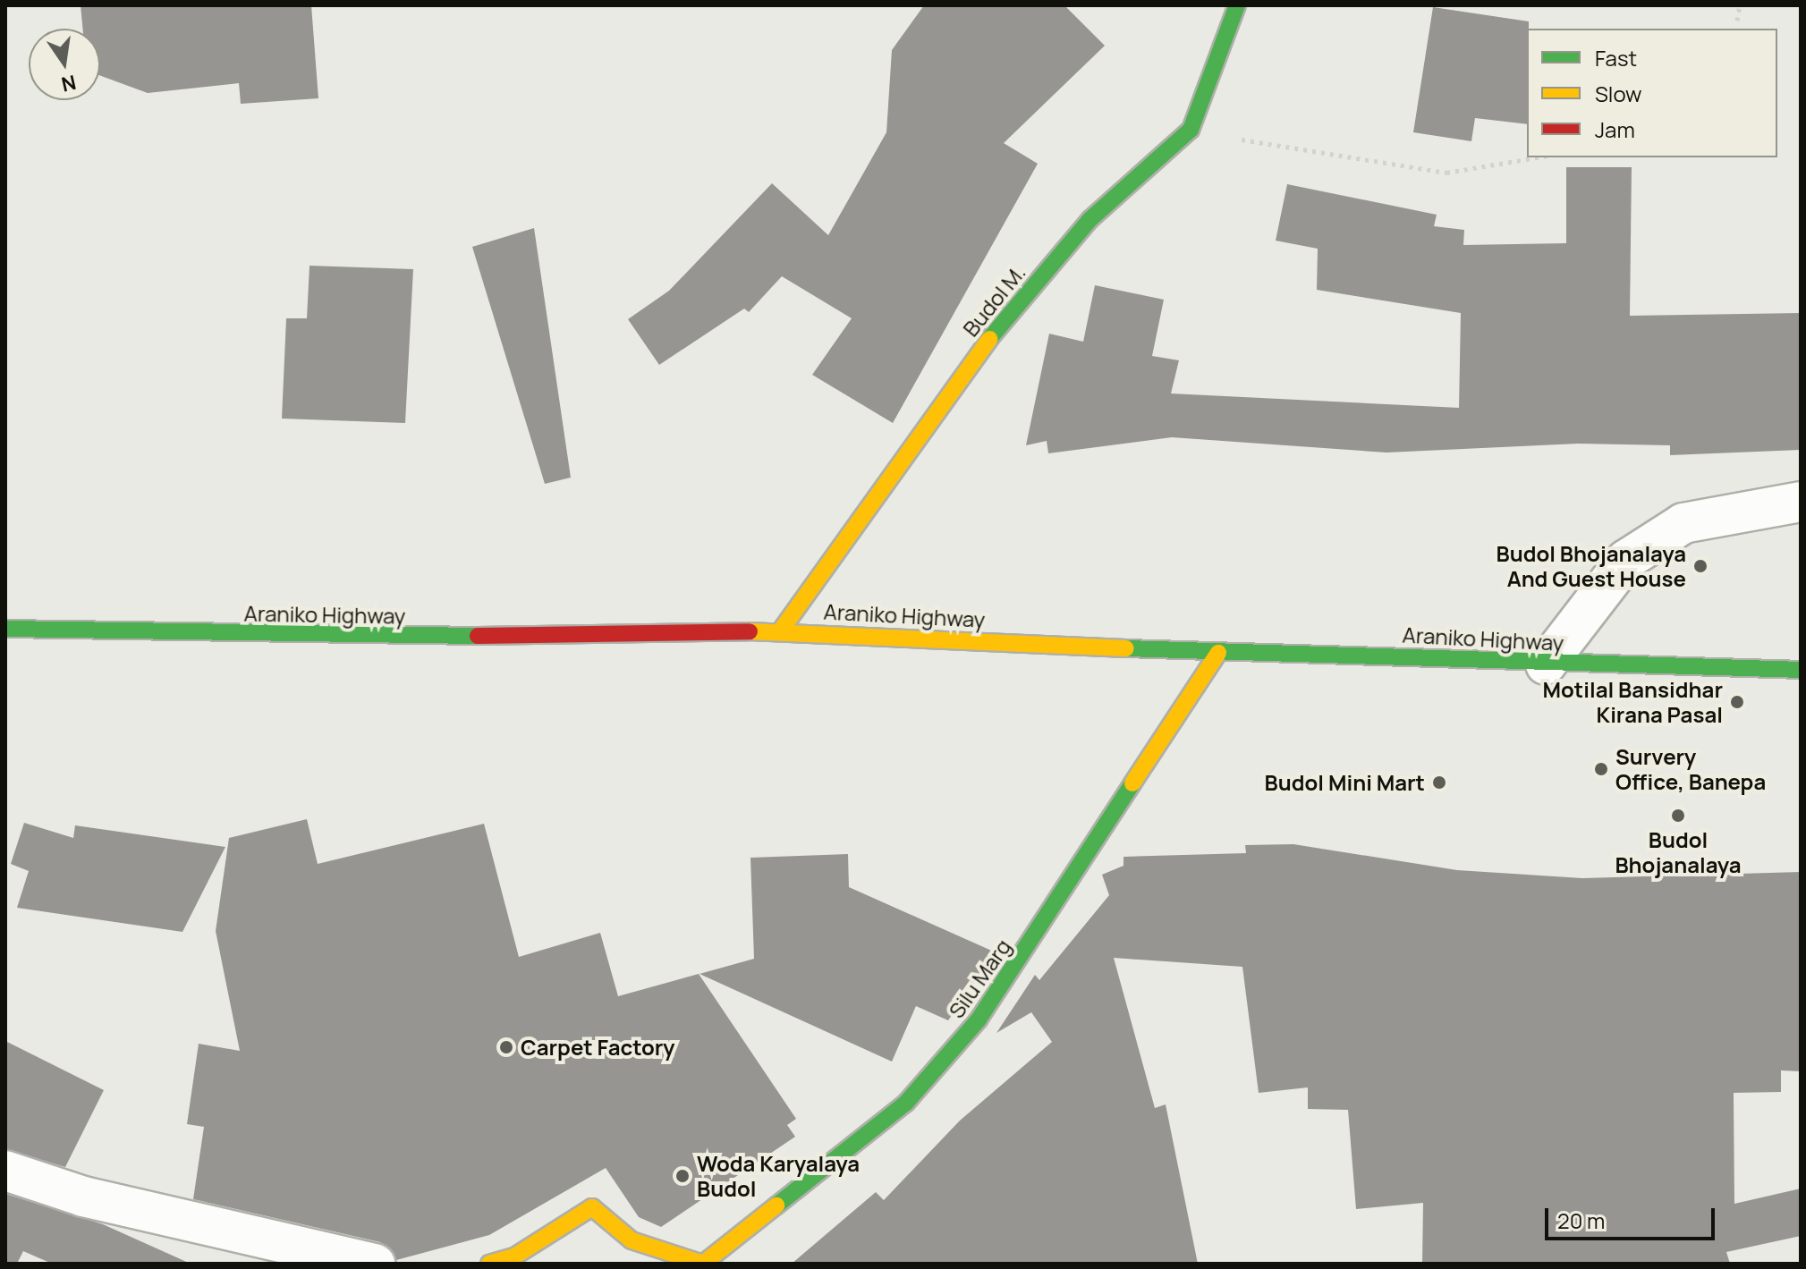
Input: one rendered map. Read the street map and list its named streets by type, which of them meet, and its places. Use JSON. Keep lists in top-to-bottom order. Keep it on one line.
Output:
{"streets":{"main road":["Budol M.","Araniko Highway","Silu Marg"]},"crossings":[["Budol M.","Araniko Highway"],["Araniko Highway","Silu Marg"]],"places":["Budol Bhojanalaya And Guest House","Motilal Bansidhar Kirana Pasal","Survery Office, Banepa","Budol Mini Mart","Budol Bhojanalaya","Carpet Factory","Woda Karyalaya Budol"],"legend":["Fast","Slow","Jam"],"scale_bar":"20 m","north":"bottom"}
